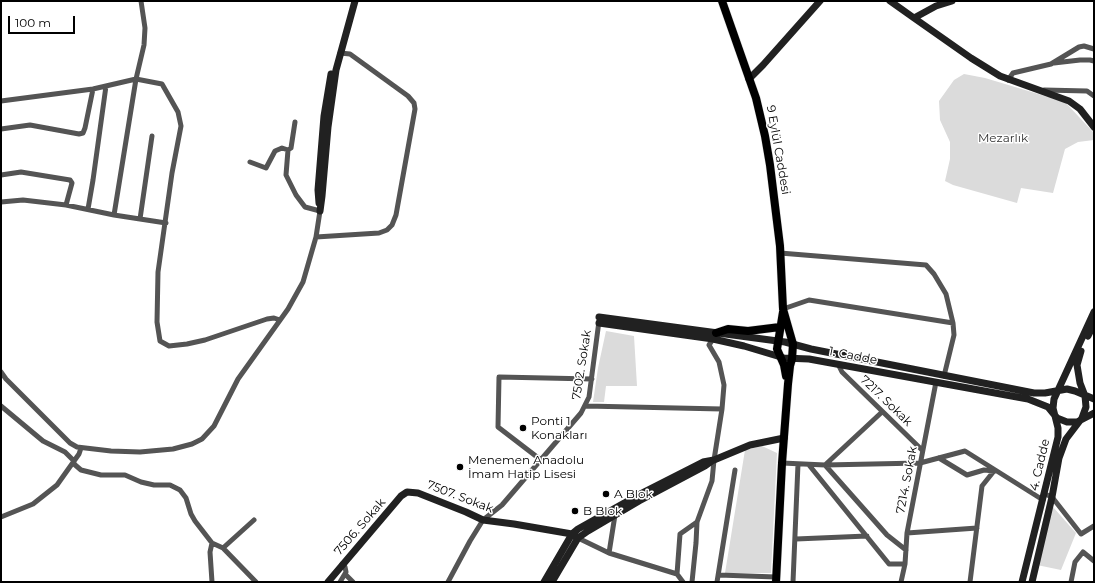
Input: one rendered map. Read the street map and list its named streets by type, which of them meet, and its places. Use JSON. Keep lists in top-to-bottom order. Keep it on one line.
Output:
{"streets":{"main road":["9 Eylül Caddesi"],"street":["1. Cadde","7502. Sokak","7217. Sokak","4. Cadde","7214. Sokak","7507. Sokak","7506. Sokak"]},"crossings":[["9 Eylül Caddesi","1. Cadde"],["1. Cadde","7502. Sokak"],["1. Cadde","7217. Sokak"],["1. Cadde","4. Cadde"],["1. Cadde","7214. Sokak"],["7502. Sokak","7507. Sokak"],["7217. Sokak","7214. Sokak"],["7507. Sokak","7506. Sokak"]],"parks":["Mezarlık"],"places":["Ponti 1 Konakları","Menemen Anadolu İmam Hatip Lisesi","A Blok","B Blok"],"scale_bar":"100 m"}
